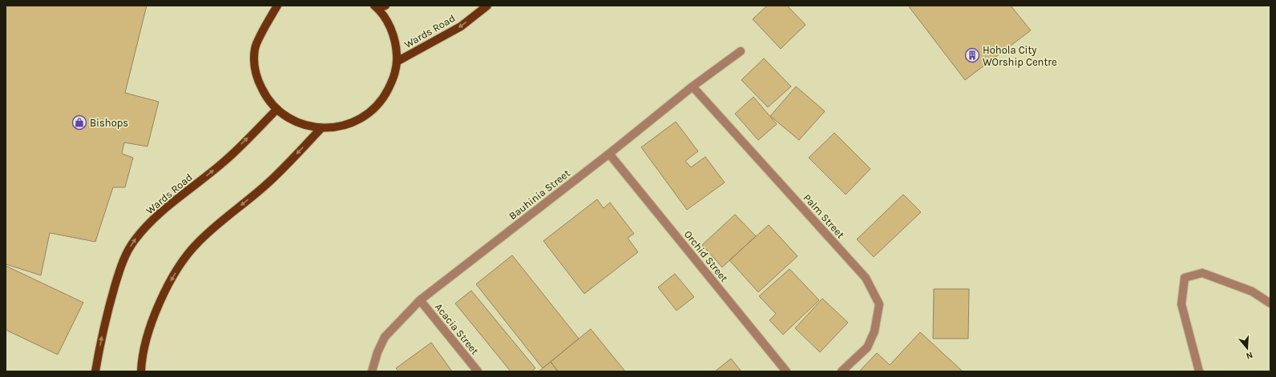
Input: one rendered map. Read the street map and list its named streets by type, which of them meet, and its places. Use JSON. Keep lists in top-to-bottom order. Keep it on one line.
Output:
{"streets":{"main road":["Wards Road"],"street":["Bauhinia Street","Palm Street","Orchid Street","Acacia Street"]},"crossings":[["Bauhinia Street","Palm Street"],["Bauhinia Street","Orchid Street"],["Bauhinia Street","Acacia Street"]],"places":{"building":["Hohola City WOrship Centre"],"shop":["Bishops"]},"north":"bottom"}
